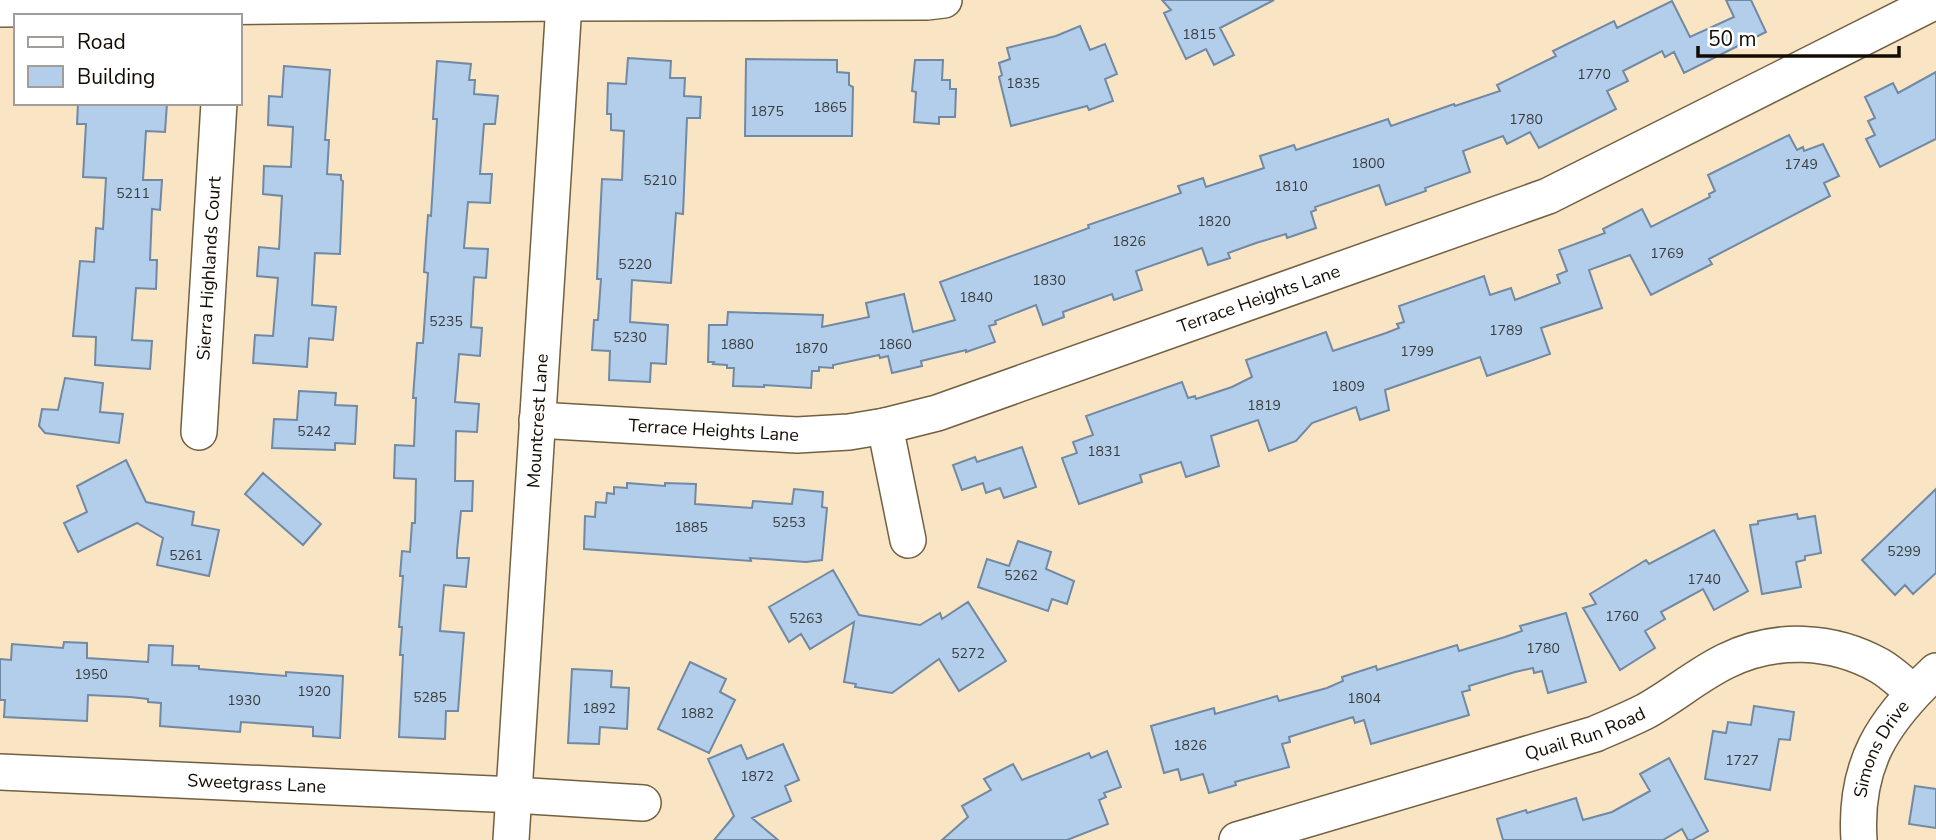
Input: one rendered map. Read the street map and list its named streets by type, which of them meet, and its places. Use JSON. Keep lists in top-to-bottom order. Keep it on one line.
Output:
{"streets":{"street":["Sierra Highlands Court","Terrace Heights Lane","Mountcrest Lane","Quail Run Road","Simons Drive","Sweetgrass Lane"]},"crossings":[["Terrace Heights Lane","Mountcrest Lane"],["Mountcrest Lane","Sweetgrass Lane"],["Quail Run Road","Simons Drive"]],"house_numbers":["1815","1770","1835","1865","1875","1780","1800","1749","5210","1810","5211","1820","1826","1769","5220","1830","1840","5235","1789","5230","1880","1860","1870","1799","1809","1819","5242","1831","5253","1885","5299","5261","5262","1740","1760","5263","1780","5272","1950","1920","5285","1804","1930","1892","1882","1826","1727","1872"],"legend":["Road","Building"],"scale_bar":"50 m"}
